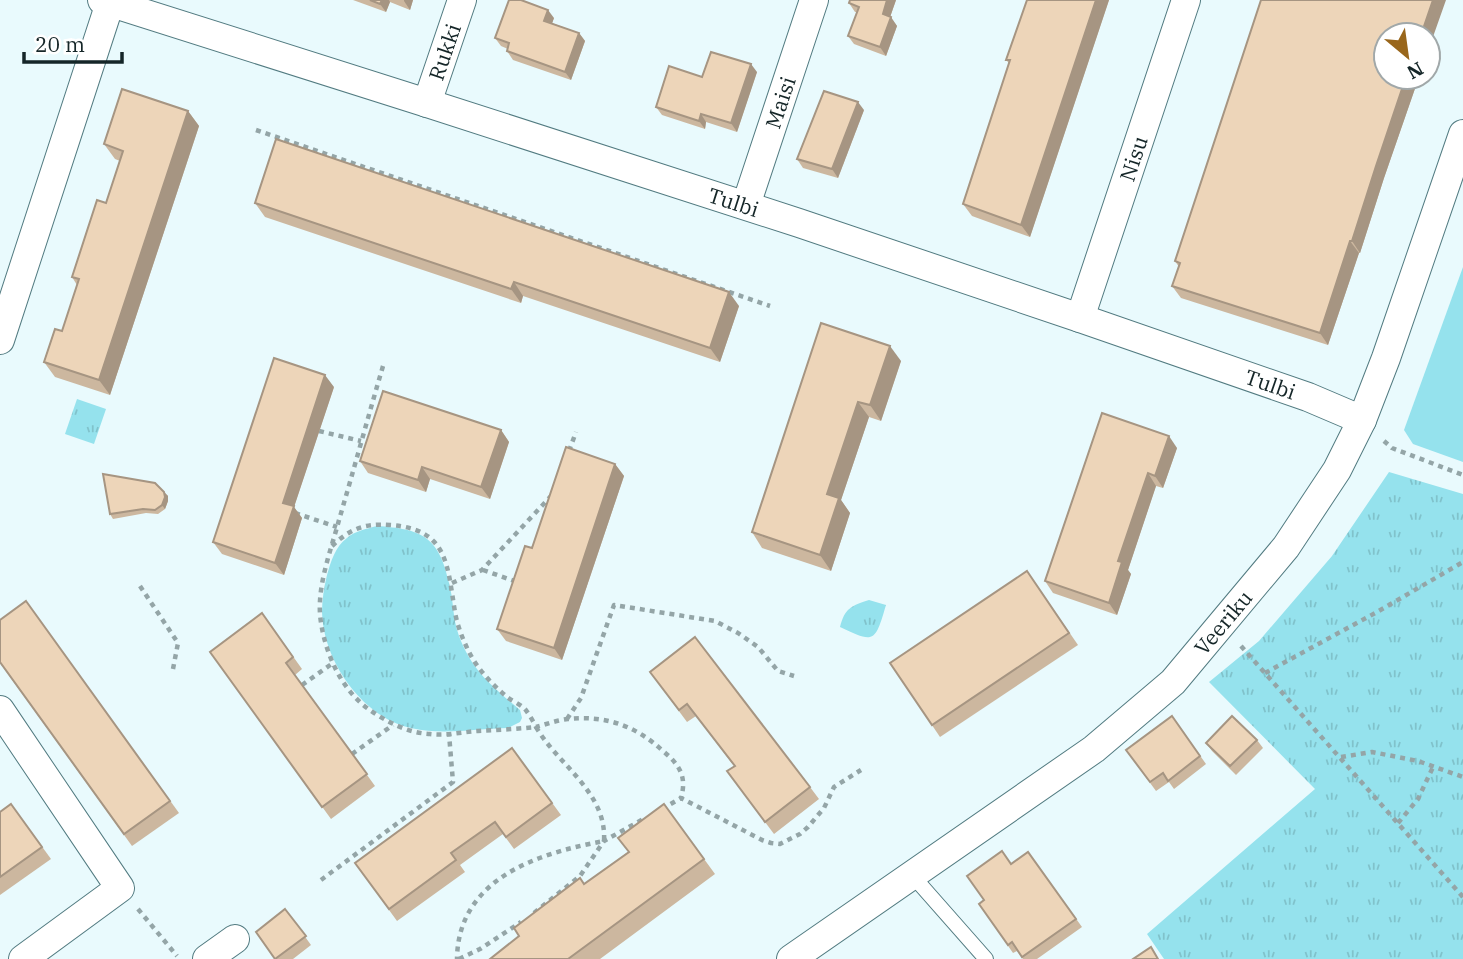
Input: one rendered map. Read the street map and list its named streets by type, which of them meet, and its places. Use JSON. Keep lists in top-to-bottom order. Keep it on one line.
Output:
{"streets":{"street":["Rukki","Maisi","Nisu","Tulbi","Veeriku"]},"crossings":[["Rukki","Tulbi"],["Maisi","Tulbi"],["Nisu","Tulbi"],["Tulbi","Veeriku"]],"scale_bar":"20 m","north":"bottom right"}
